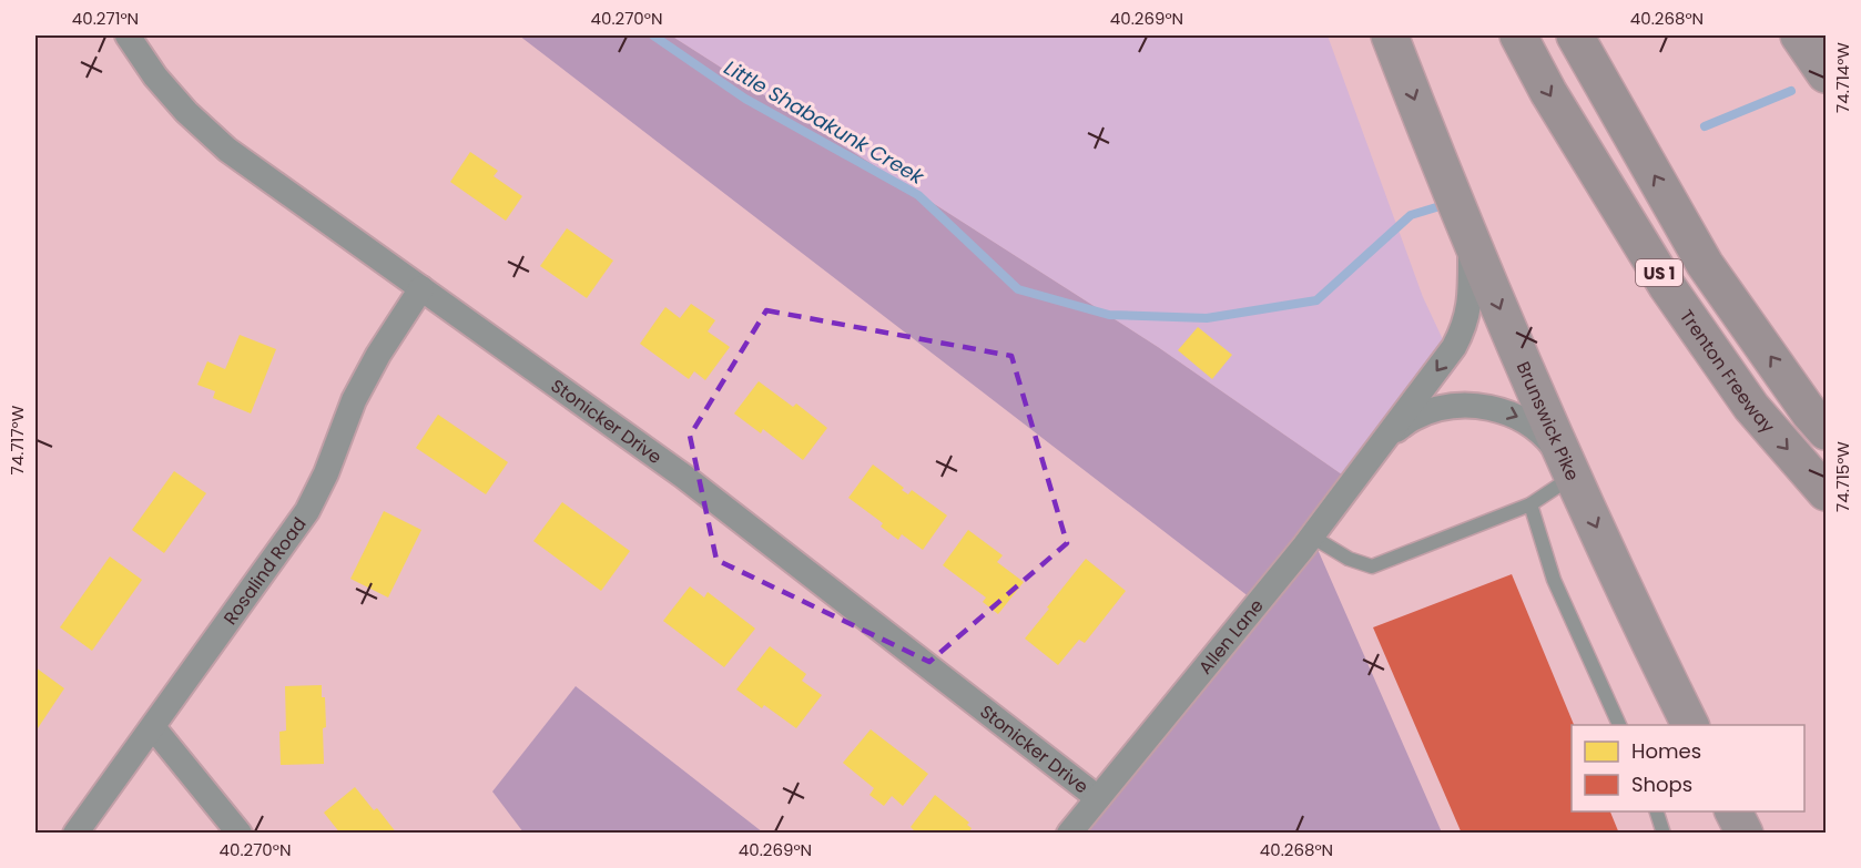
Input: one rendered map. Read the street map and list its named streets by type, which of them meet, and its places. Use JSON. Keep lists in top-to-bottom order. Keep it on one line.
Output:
{"streets":{"highway":["US 1","Trenton Freeway"],"main road":["Brunswick Pike"],"street":["Stonicker Drive","Rosalind Road","Allen Lane"]},"crossings":[["Brunswick Pike","Allen Lane"],["Stonicker Drive","Rosalind Road"],["Stonicker Drive","Allen Lane"]],"one_way":["Brunswick Pike"],"water":["Little Shabakunk Creek"],"legend":["Homes","Shops"],"coordinates":["40.271°N","40.270°N","40.269°N","40.268°N","74.714°W","74.717°W","74.715°W"]}
